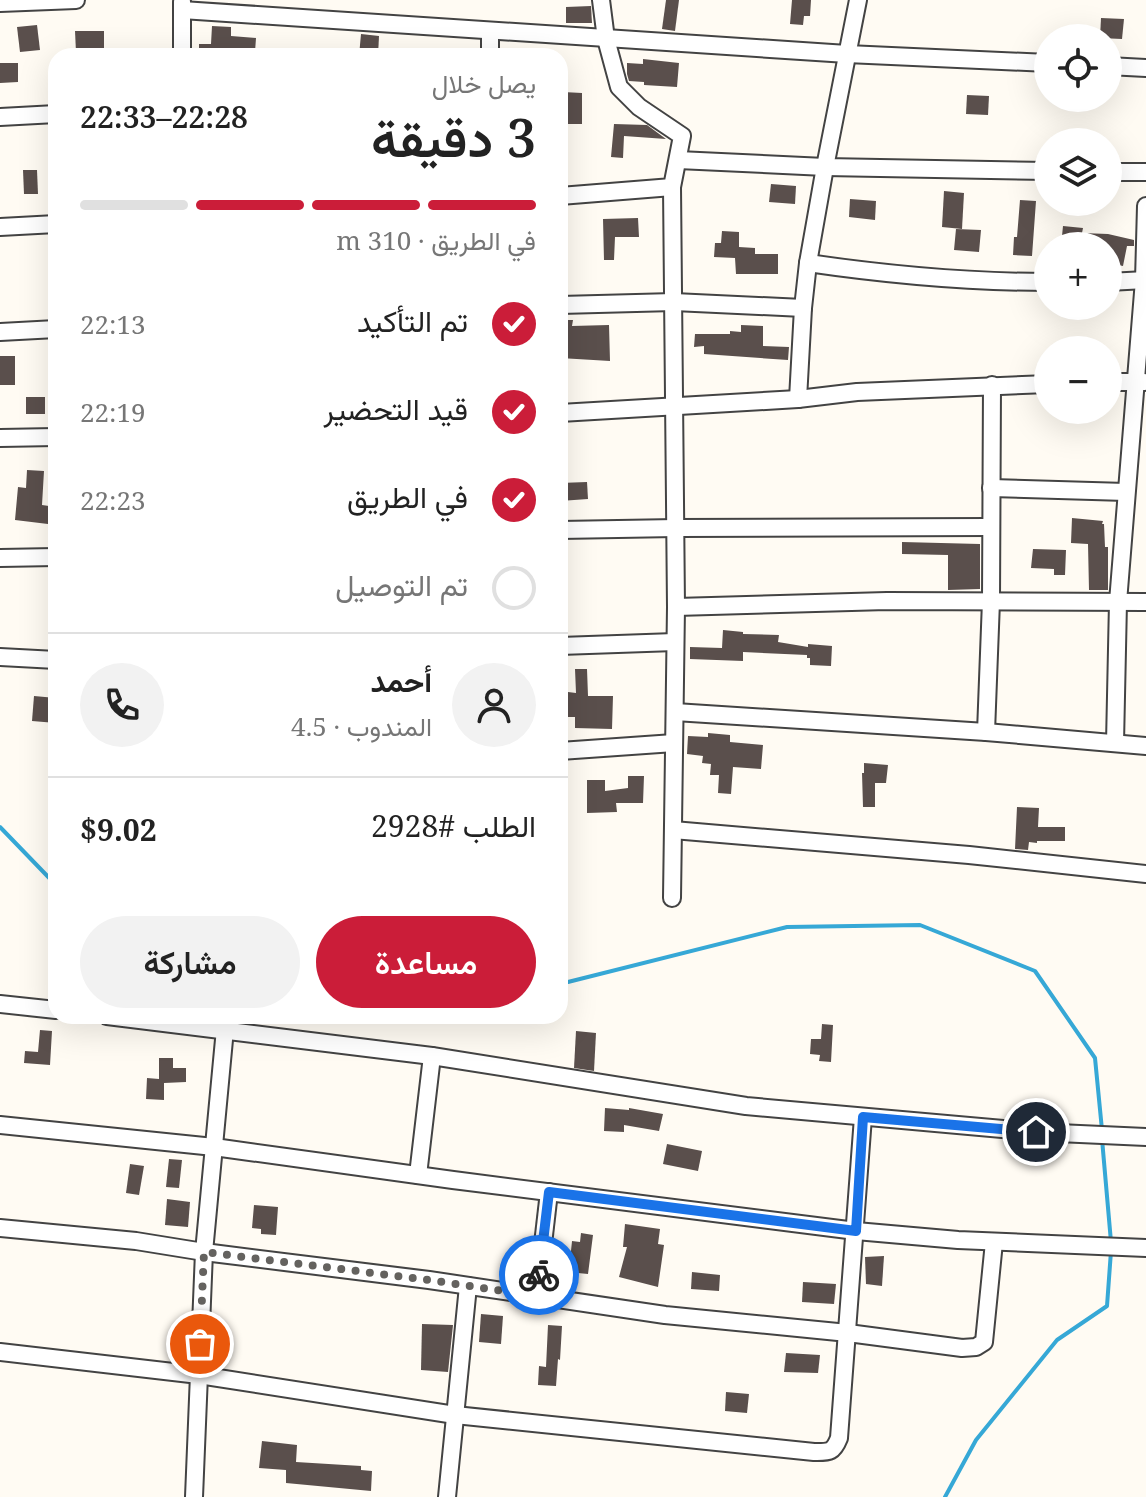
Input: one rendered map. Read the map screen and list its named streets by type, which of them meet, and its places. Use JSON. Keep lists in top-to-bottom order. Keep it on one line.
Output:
{"page":{"map_buttons":["+","−"],"heading":["3 دقيقة","يصل خلال","22:28–22:33"],"panel":["أحمد","المندوب · 4.5","الطلب #2928","$9.02"],"bar":"في الطريق · 310 m","list":[["تم التأكيد","22:13"],["قيد التحضير","22:19"],["في الطريق","22:23"],"تم التوصيل"],"buttons":["مساعدة","مشاركة"]}}
